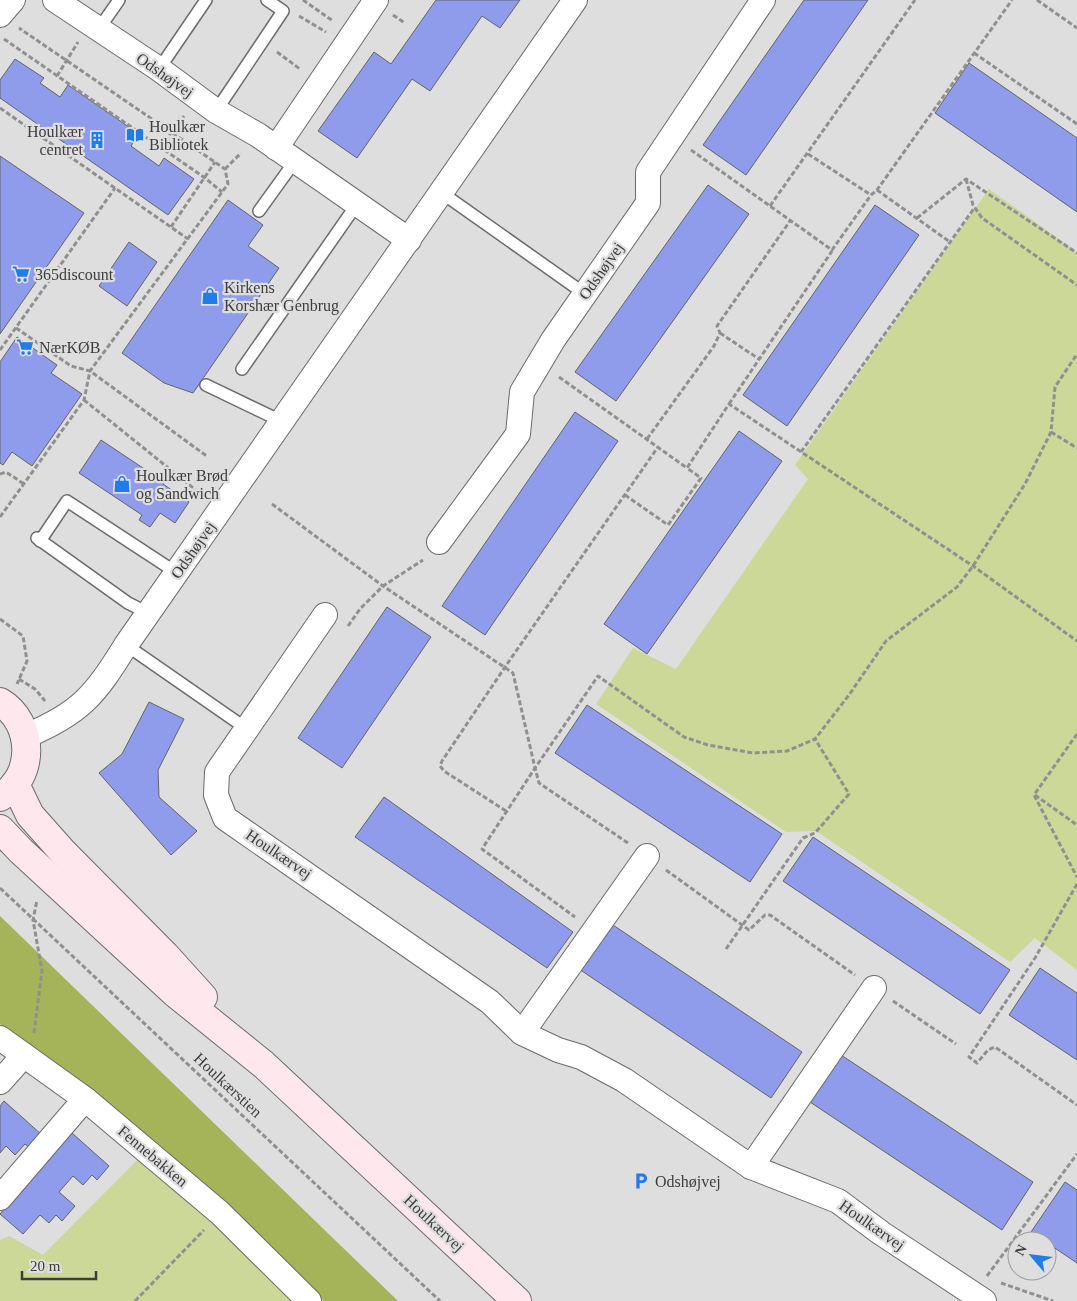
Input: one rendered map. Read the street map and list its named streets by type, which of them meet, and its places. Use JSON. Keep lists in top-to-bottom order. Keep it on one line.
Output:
{"streets":{"street":["Odshøjvej","Houlkærvej","Fennebakken"],"path":["Houlkærstien"]},"places":{"library":["Houlkær Bibliotek"],"building":["Houlkær centret"],"supermarket":["365discount","NærKØB"],"shop":["Kirkens Korshær Genbrug","Houlkær Brød og Sandwich"],"parking":["Odshøjvej"]},"scale_bar":"20 m","north":"top left"}
